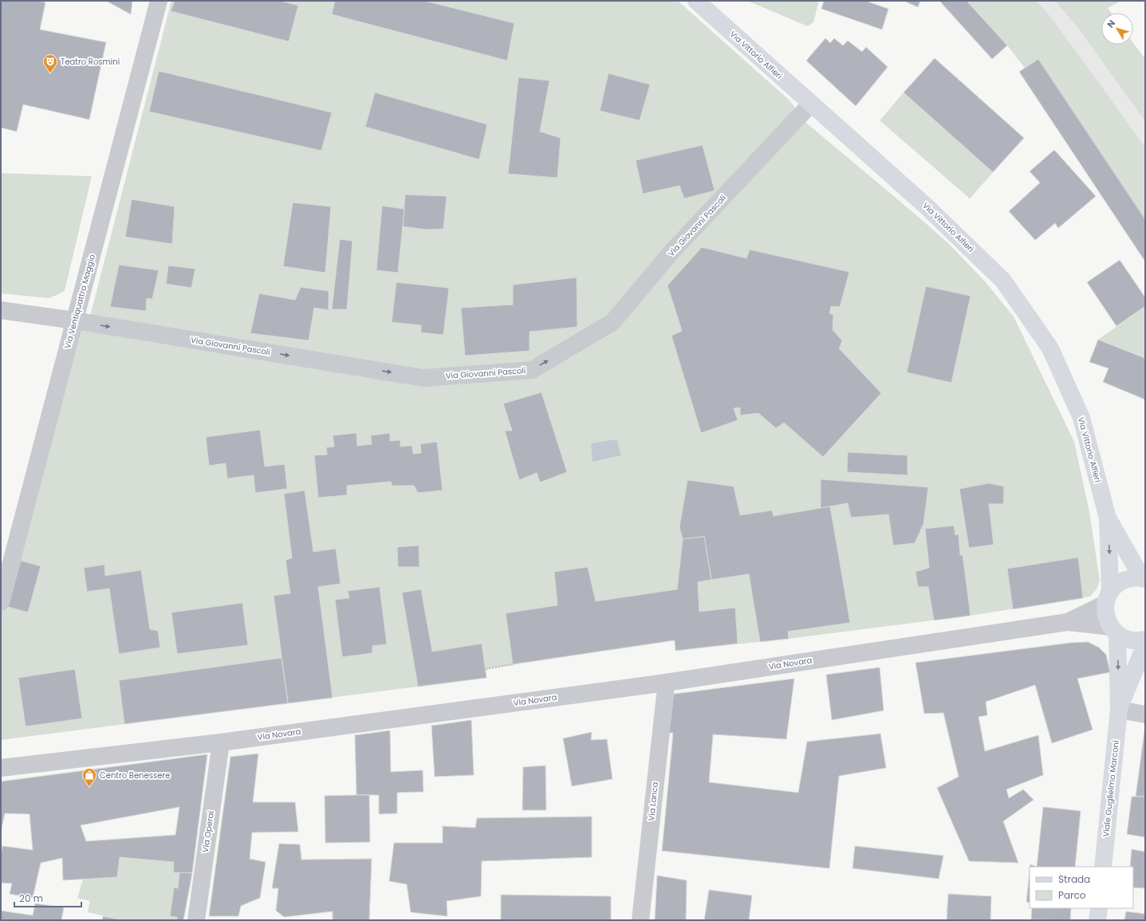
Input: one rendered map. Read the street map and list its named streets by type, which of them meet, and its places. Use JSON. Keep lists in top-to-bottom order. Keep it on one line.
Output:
{"streets":{"main road":["Via Vittorio Alfieri","Viale Guglielmo Marconi"],"street":["Via Giovanni Pascoli","Via Ventiquattro Maggio","Via Novara","Via Lanca","Via Operai"]},"crossings":[["Via Vittorio Alfieri","Via Giovanni Pascoli"],["Via Vittorio Alfieri","Via Novara"],["Via Vittorio Alfieri","Viale Guglielmo Marconi"],["Via Giovanni Pascoli","Via Ventiquattro Maggio"],["Via Novara","Viale Guglielmo Marconi"],["Via Novara","Via Lanca"],["Via Novara","Via Operai"]],"one_way":["Via Giovanni Pascoli"],"places":{"theatre":["Teatro Rosmini"],"shop":["Centro Benessere"]},"legend":["Strada","Parco"],"scale_bar":"20 m","north":"top left"}
